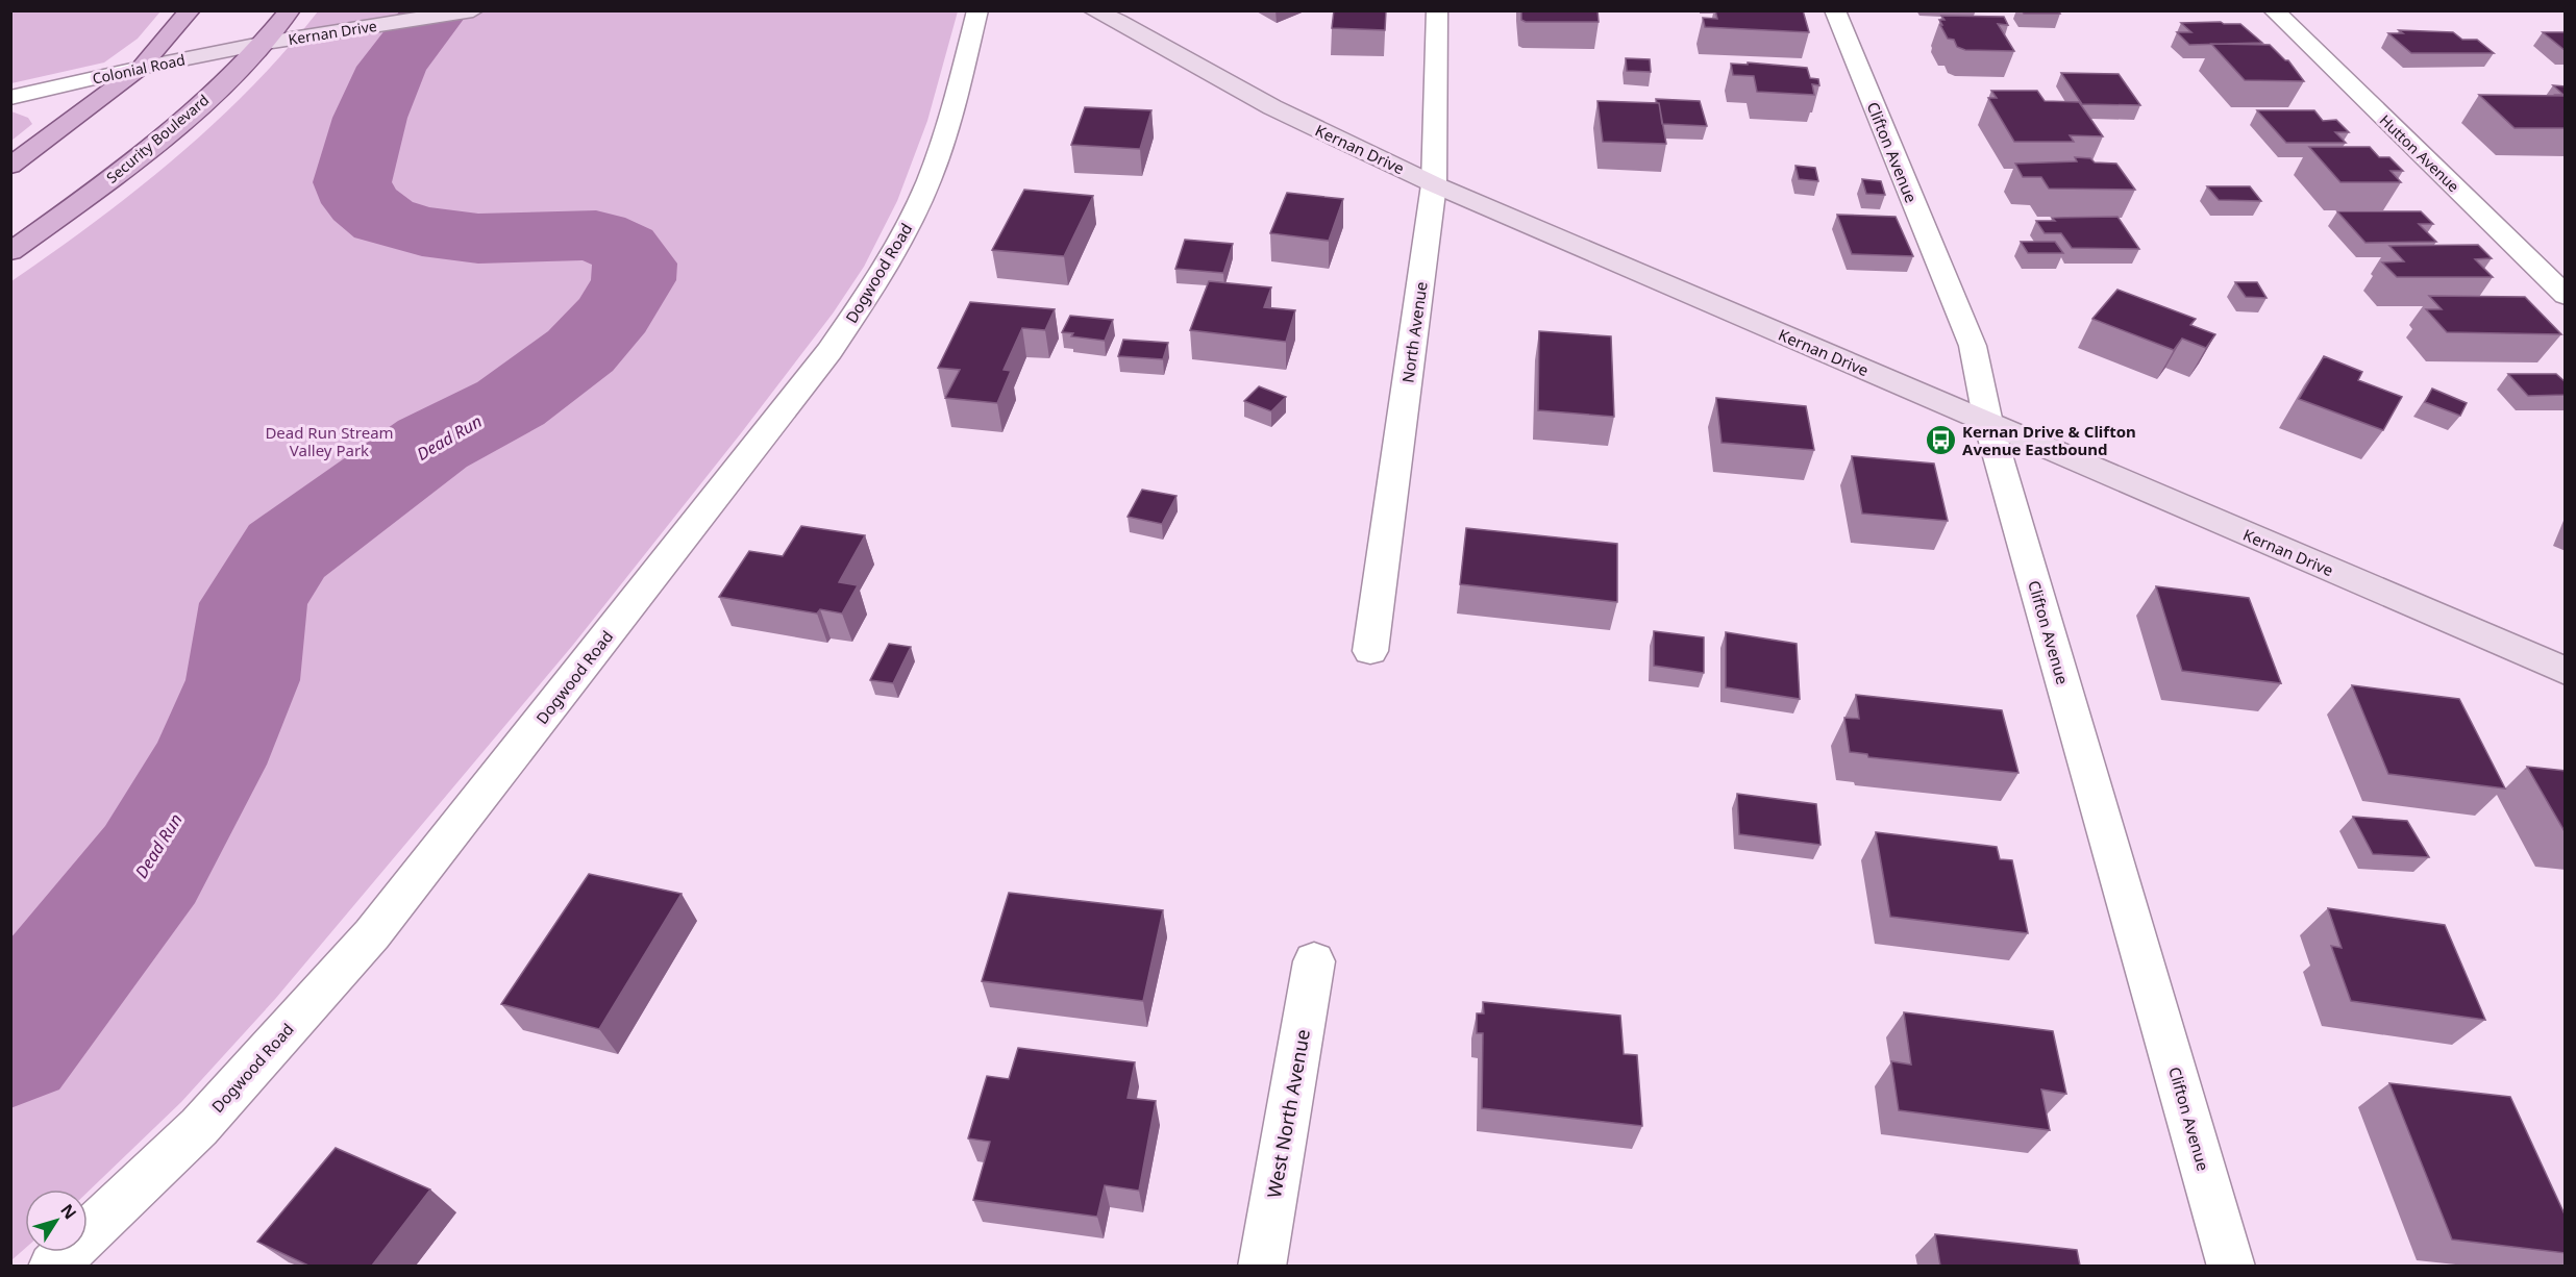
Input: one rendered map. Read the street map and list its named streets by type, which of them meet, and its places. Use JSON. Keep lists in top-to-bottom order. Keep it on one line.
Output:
{"streets":{"main road":["Kernan Drive","Colonial Road","Security Boulevard"],"street":["Clifton Avenue","Hutton Avenue","Dogwood Road","North Avenue","West North Avenue"]},"crossings":[["Kernan Drive","Colonial Road"],["Kernan Drive","Security Boulevard"],["Kernan Drive","Clifton Avenue"],["Kernan Drive","North Avenue"],["Colonial Road","Security Boulevard"]],"water":["Dead Run"],"parks":["Dead Run Stream Valley Park"],"places":{"bus stop":["Kernan Drive & Clifton Avenue Eastbound"]},"north":"top right"}
